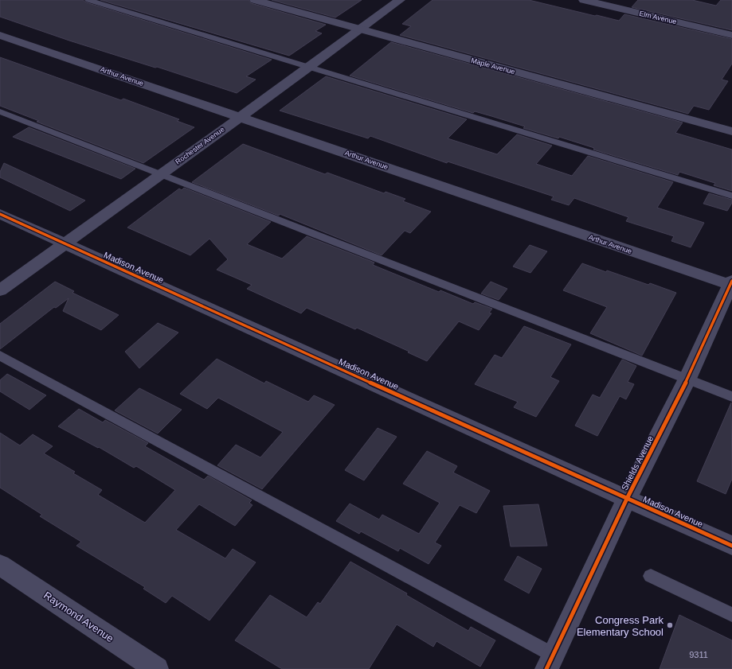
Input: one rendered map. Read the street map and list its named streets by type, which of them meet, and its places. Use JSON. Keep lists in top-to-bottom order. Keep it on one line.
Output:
{"streets":{"street":["Elm Avenue","Maple Avenue","Arthur Avenue","Rochester Avenue","Madison Avenue","Shields Avenue","Raymond Avenue"]},"crossings":[["Maple Avenue","Rochester Avenue"],["Arthur Avenue","Rochester Avenue"],["Arthur Avenue","Shields Avenue"],["Rochester Avenue","Madison Avenue"],["Madison Avenue","Shields Avenue"]],"places":["Congress Park Elementary School"],"house_numbers":["9311"]}
